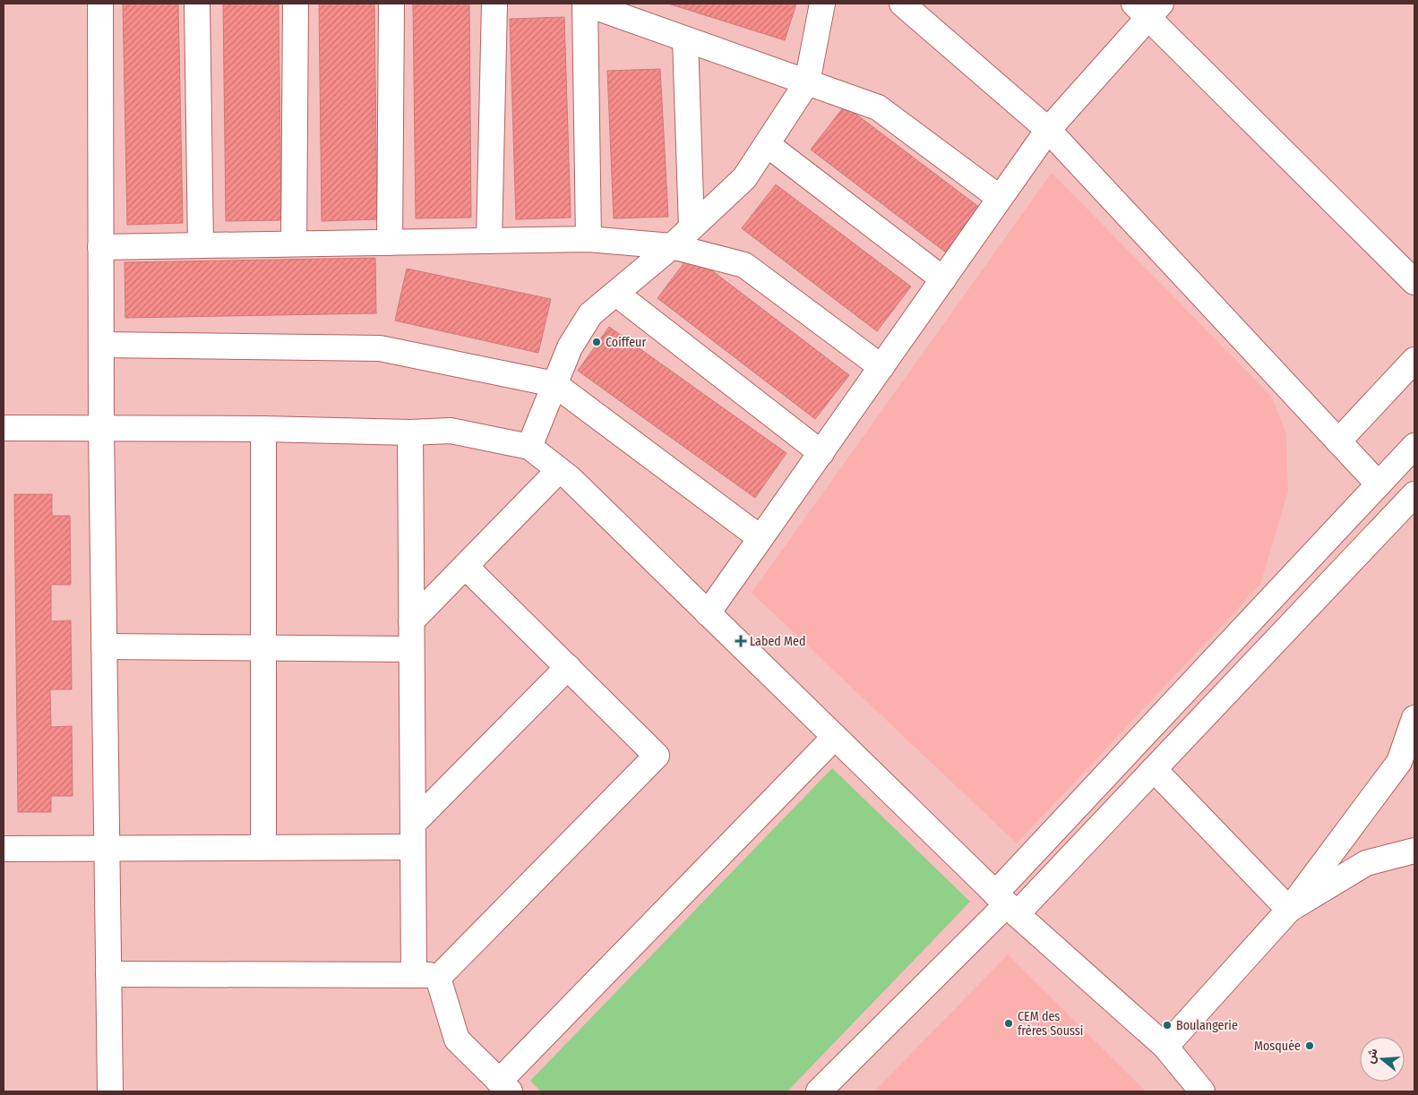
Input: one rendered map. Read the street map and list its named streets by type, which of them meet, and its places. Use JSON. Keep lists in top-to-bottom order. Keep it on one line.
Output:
{"places":{"other":["Coiffeur","CEM des frères Soussi","Boulangerie","Mosquée"],"health":["Labed Med"]},"north":"left"}
